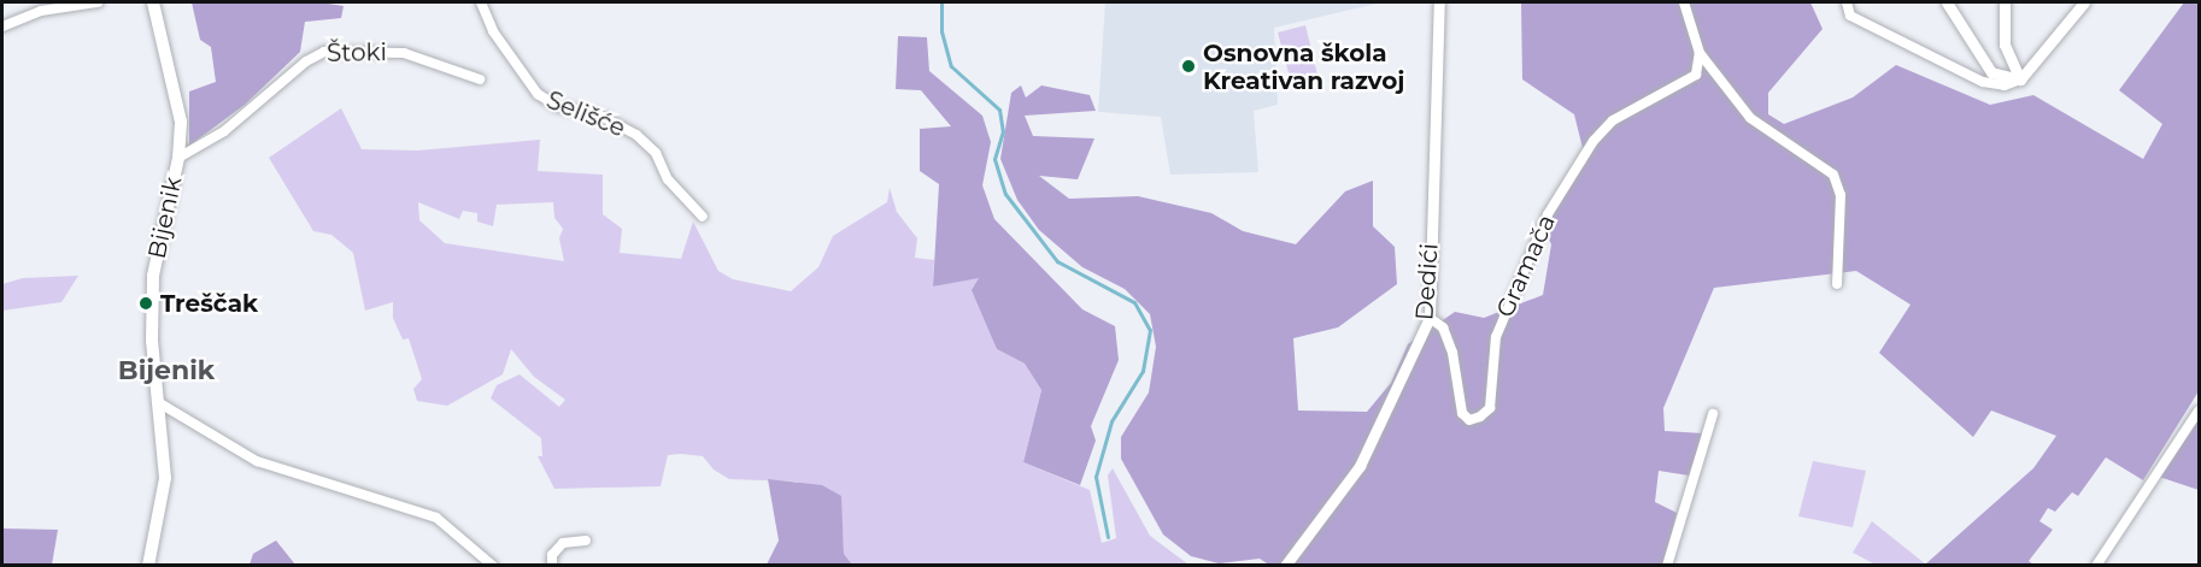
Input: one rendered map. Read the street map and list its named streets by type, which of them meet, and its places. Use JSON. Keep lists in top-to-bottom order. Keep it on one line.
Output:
{"streets":{"main road":["Bijenik"],"street":["Štoki","Selišće","Gramača","Dedići"]},"crossings":[["Štoki","Bijenik"],["Gramača","Dedići"]],"districts":["Bijenik"],"places":["Osnovna škola Kreativan razvoj","Treščak"]}
